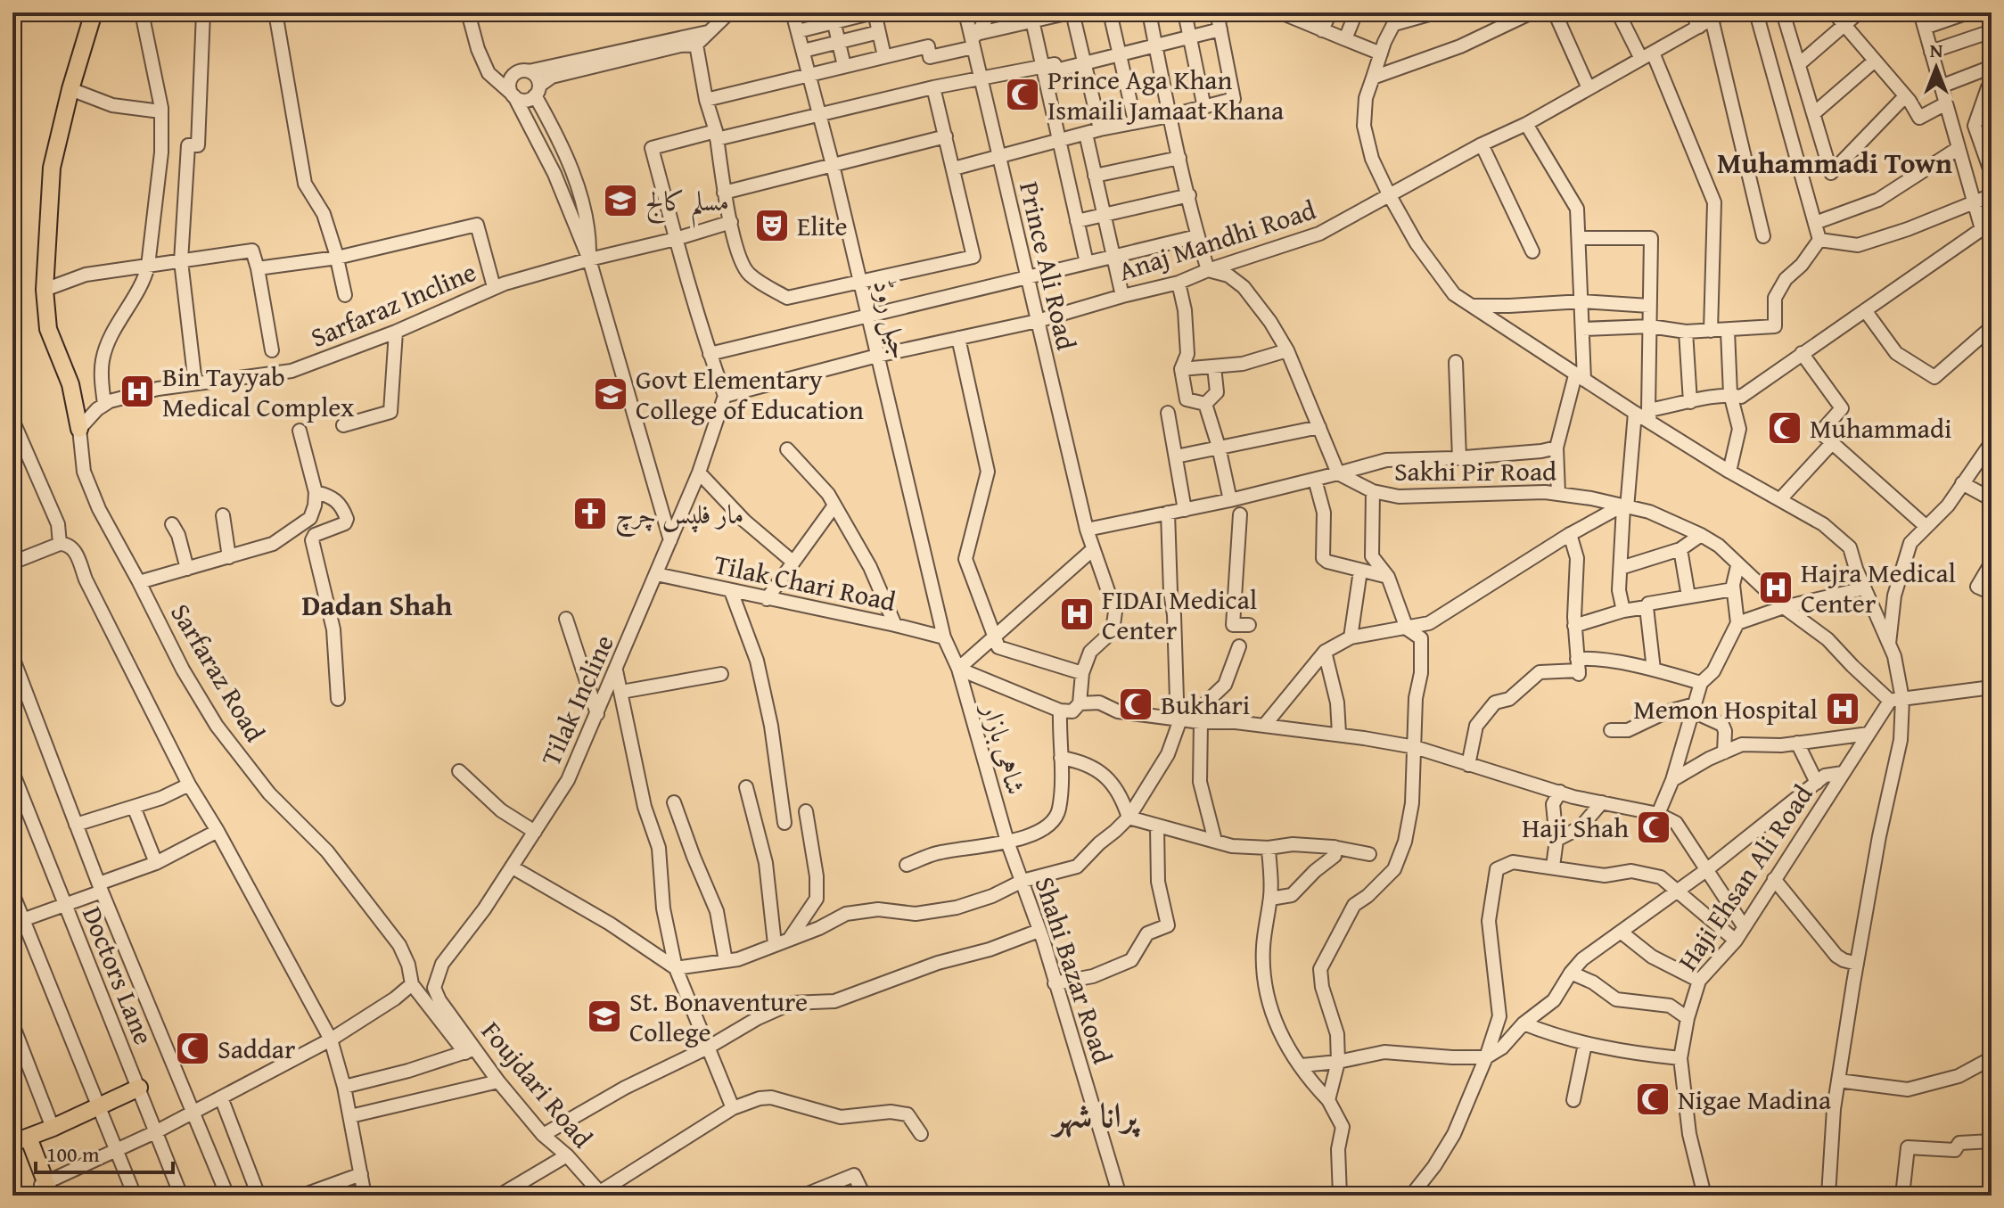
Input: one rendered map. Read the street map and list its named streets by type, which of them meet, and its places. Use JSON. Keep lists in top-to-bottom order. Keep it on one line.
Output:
{"streets":{"street":["Anaj Mandhi Road","Prince Ali Road","Sarfaraz Incline","جیل روڈ","Sakhi Pir Road","Tilak Chari Road","Sarfaraz Road","Tilak Incline","شاہی بازار","Haji Ehsan Ali Road","Shahi Bazar Road","Doctors Lane","Foujdari Road"]},"crossings":[["Anaj Mandhi Road","Prince Ali Road"],["Anaj Mandhi Road","جیل روڈ"],["Anaj Mandhi Road","Tilak Incline"],["Sarfaraz Incline","Sarfaraz Road"],["جیل روڈ","Tilak Chari Road"],["جیل روڈ","شاہی بازار"],["Sakhi Pir Road","Haji Ehsan Ali Road"],["Tilak Chari Road","Tilak Incline"],["Tilak Incline","Foujdari Road"],["شاہی بازار","Shahi Bazar Road"]],"districts":["Muhammadi Town","Dadan Shah","پرانا شہر"],"places":{"mosque":["Prince Aga Khan Ismaili Jamaat Khana","Muhammadi","Bukhari","Haji Shah","Saddar","Nigae Madina"],"school or university":["مسلم کالج","Govt Elementary College of Education","St. Bonaventure College"],"theatre":["Elite"],"hospital":["Bin Tayyab Medical Complex","Hajra Medical Center","FIDAI Medical Center","Memon Hospital"],"church":["مار فلپس چرچ"]},"scale_bar":"100 m","north":"top"}
